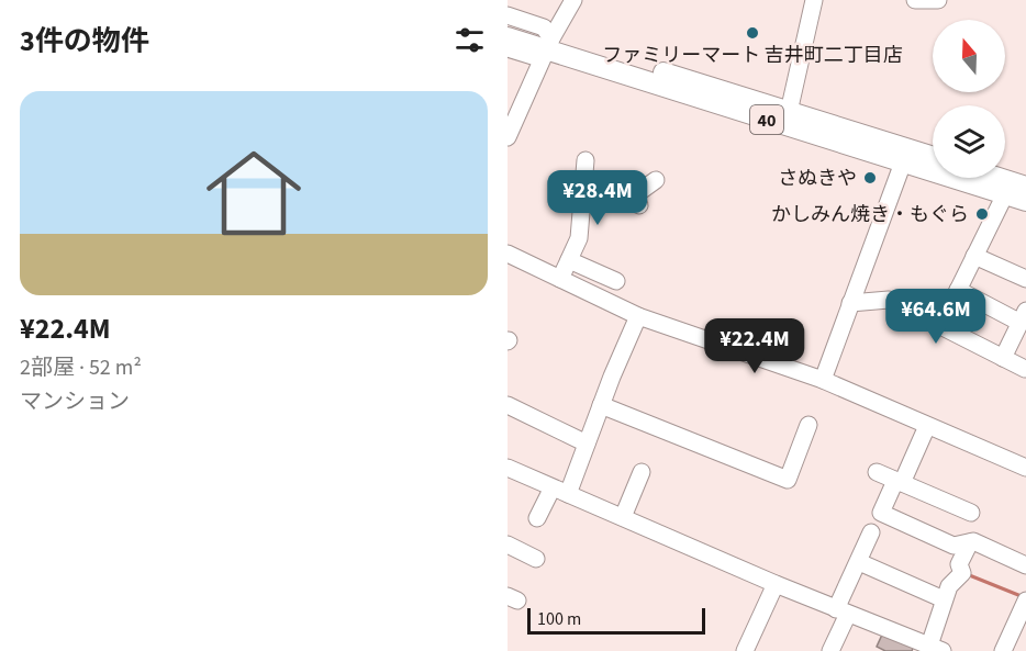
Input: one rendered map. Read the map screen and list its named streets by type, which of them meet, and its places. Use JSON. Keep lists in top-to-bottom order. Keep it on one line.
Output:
{"streets":{"main road":["40"]},"places":["ファミリーマート 吉井町二丁目店","さぬきや","かしみん焼き・もぐら"],"scale_bar":"100 m","north":"top","page":{"heading":"3件の物件","list":[{"name":"¥22.4M","note":"2部屋 · 52 m² · マンション"}],"price":["¥28.4M","¥64.6M","¥22.4M"],"scale":"100 m"}}
